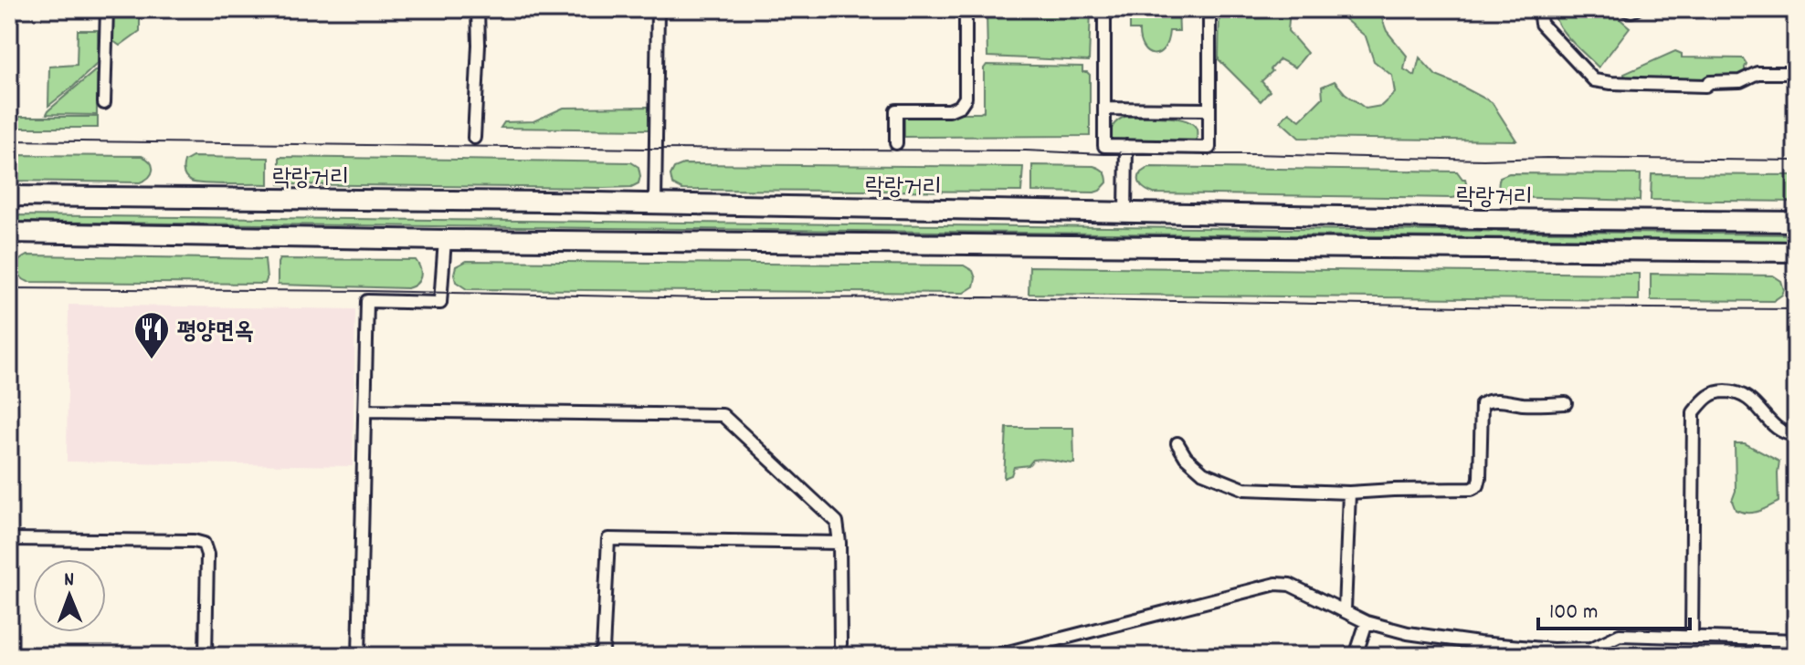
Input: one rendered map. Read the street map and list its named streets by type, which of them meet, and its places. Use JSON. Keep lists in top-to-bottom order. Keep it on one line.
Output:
{"streets":{"main road":["락랑거리"]},"places":{"restaurant":["평양면옥"]},"scale_bar":"100 m","north":"top"}
